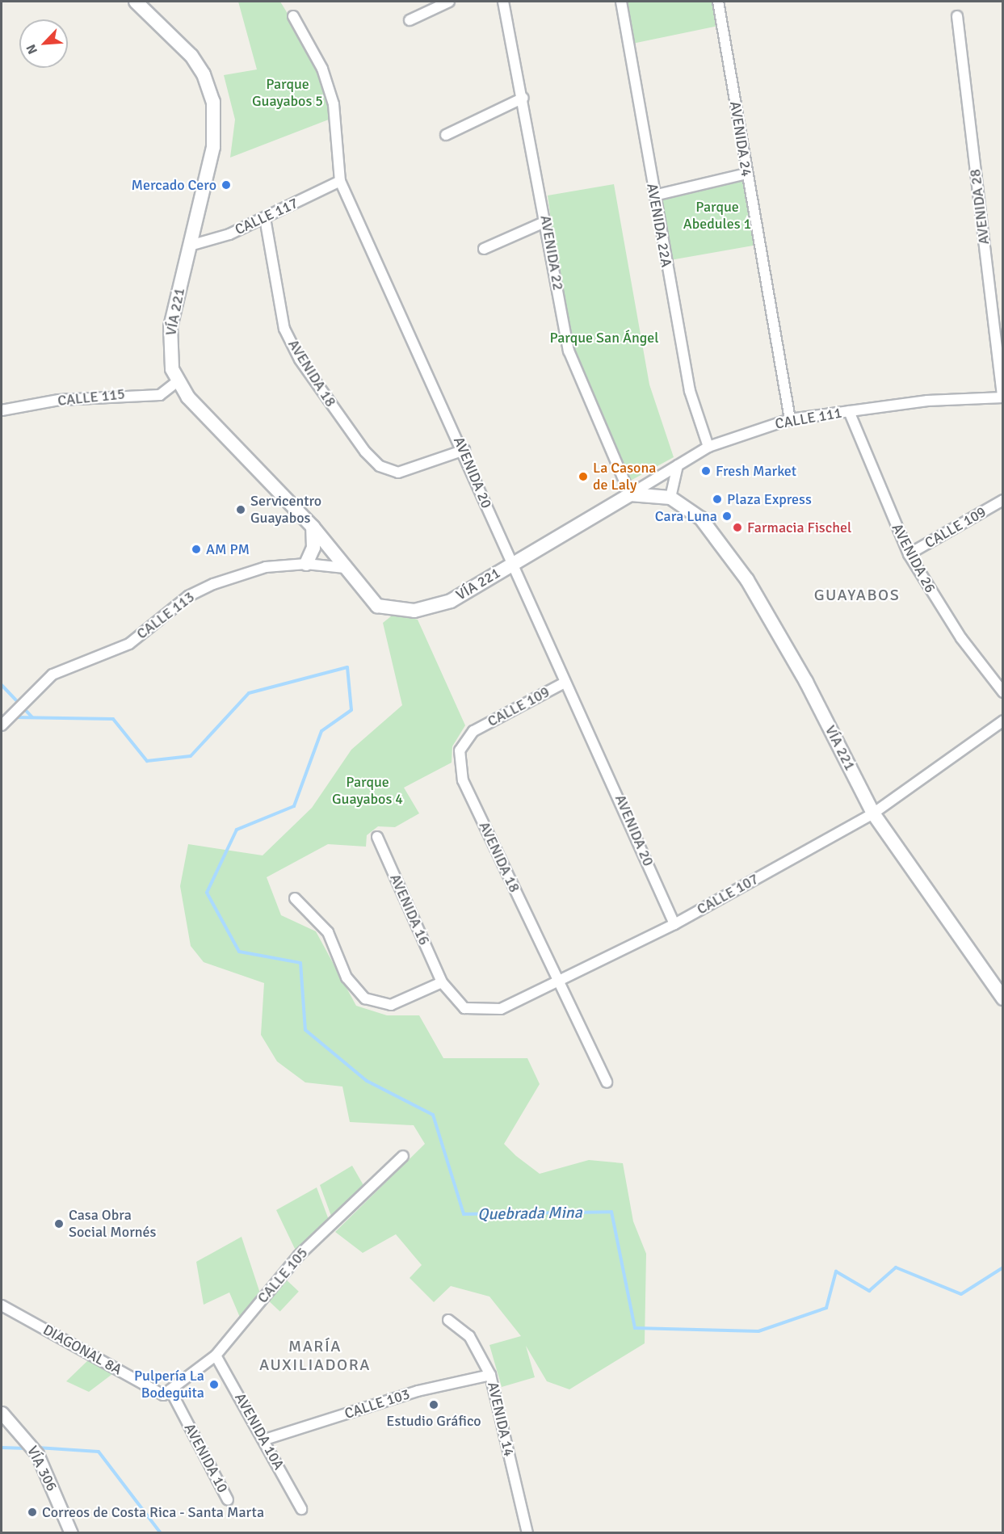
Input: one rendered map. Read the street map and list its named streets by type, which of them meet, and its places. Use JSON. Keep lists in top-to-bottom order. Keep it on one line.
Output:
{"streets":{"main road":["VÍA 221"],"street":["AVENIDA 24","AVENIDA 28","CALLE 117","AVENIDA 22A","AVENIDA 22","AVENIDA 18","CALLE 115","CALLE 111","AVENIDA 20","CALLE 109","AVENIDA 26","CALLE 113","CALLE 107","AVENIDA 16","CALLE 105","DIAGONAL 8A","CALLE 103","AVENIDA 14","AVENIDA 10A","AVENIDA 10","VÍA 306"]},"crossings":[["AVENIDA 24","CALLE 111"],["AVENIDA 28","CALLE 111"],["CALLE 117","VÍA 221"],["CALLE 117","AVENIDA 18"],["CALLE 117","AVENIDA 20"],["AVENIDA 22A","CALLE 111"],["AVENIDA 22","VÍA 221"],["AVENIDA 22","CALLE 111"],["VÍA 221","CALLE 115"],["VÍA 221","CALLE 111"],["VÍA 221","AVENIDA 20"],["VÍA 221","CALLE 113"],["VÍA 221","CALLE 107"],["AVENIDA 18","AVENIDA 20"],["AVENIDA 18","CALLE 109"],["AVENIDA 18","CALLE 107"],["CALLE 111","AVENIDA 26"],["AVENIDA 20","CALLE 109"],["AVENIDA 20","CALLE 107"],["CALLE 109","AVENIDA 26"],["CALLE 107","AVENIDA 16"],["CALLE 105","DIAGONAL 8A"],["CALLE 105","AVENIDA 10A"],["CALLE 105","AVENIDA 10"],["DIAGONAL 8A","AVENIDA 10"],["CALLE 103","AVENIDA 14"],["CALLE 103","AVENIDA 10A"]],"districts":["GUAYABOS","MARÍA AUXILIADORA"],"water":["Quebrada Mina"],"parks":["Parque Guayabos 5","Parque Abedules 1","Parque San Ángel","Parque Guayabos 4"],"places":["Mercado Cero","Fresh Market","La Casona de Laly","Plaza Express","Servicentro Guayabos","Cara Luna","Farmacia Fischel","AM PM","Casa Obra Social Mornés","Pulpería La Bodeguita","Estudio Gráfico","Correos de Costa Rica - Santa Marta"],"north":"bottom left"}
